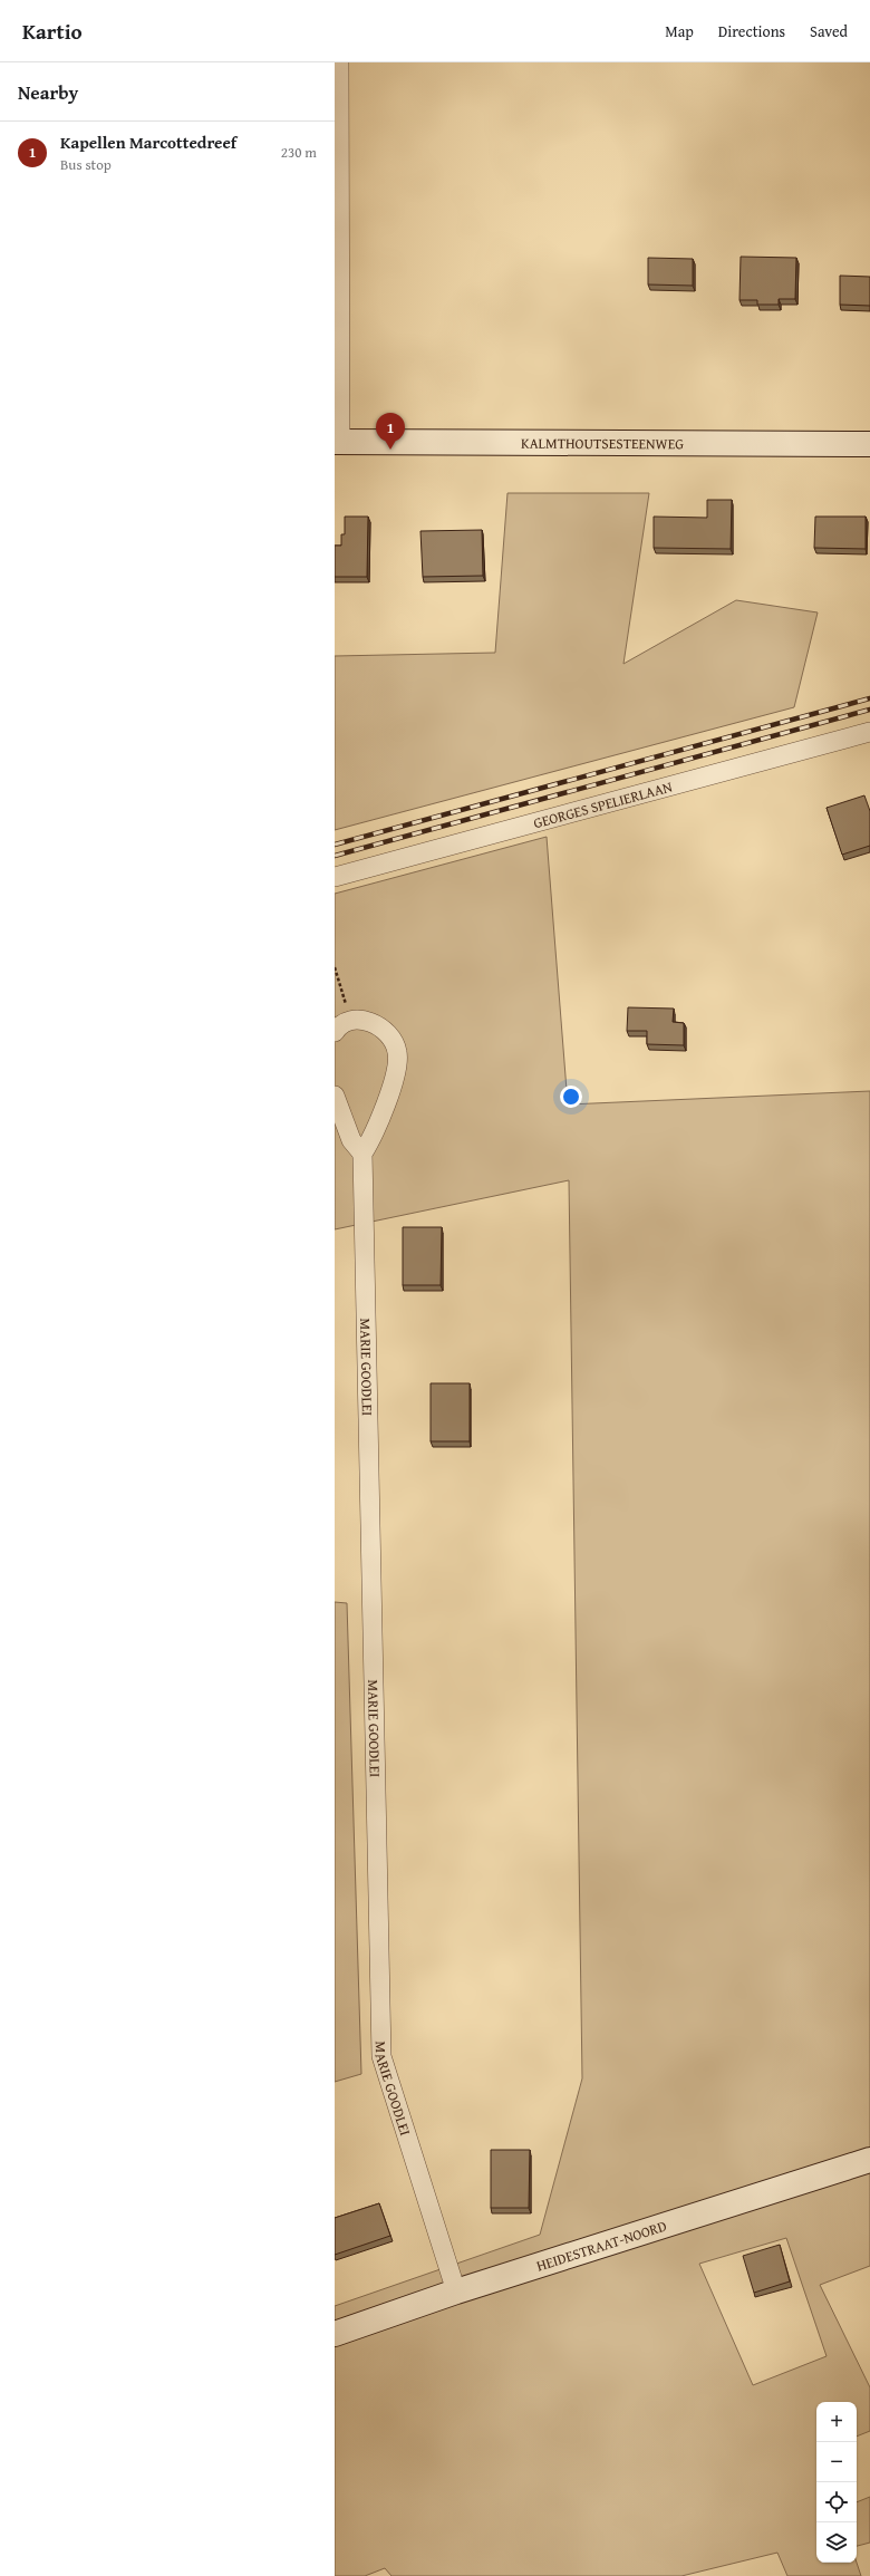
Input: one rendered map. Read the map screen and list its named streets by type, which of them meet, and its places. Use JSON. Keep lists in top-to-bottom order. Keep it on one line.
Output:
{"streets":{"street":["KALMTHOUTSESTEENWEG","GEORGES SPELIERLAAN","MARIE GOODLEI","HEIDESTRAAT-NOORD"]},"crossings":[["MARIE GOODLEI","HEIDESTRAAT-NOORD"]],"page":{"header":"Kartio","nav":["Map","Directions","Saved"],"heading":"Nearby","list":[{"mark":"1","name":"Kapellen Marcottedreef","note":"Bus stop","value":"230 m"}],"pins":"1","map_buttons":["+","−"]}}
